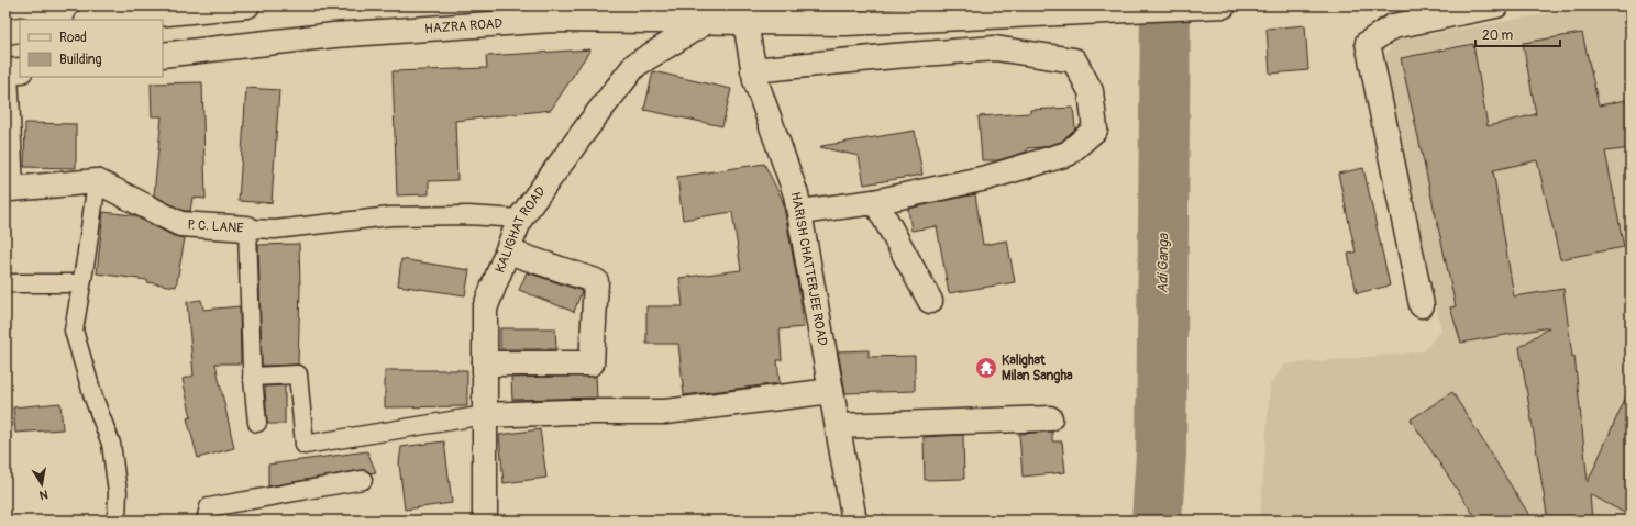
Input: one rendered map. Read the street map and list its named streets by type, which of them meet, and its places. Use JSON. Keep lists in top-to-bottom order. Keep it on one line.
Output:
{"streets":{"street":["HAZRA ROAD","P. C. LANE","KALIGHAT ROAD","HARISH CHATTERJEE ROAD"]},"crossings":[["HAZRA ROAD","KALIGHAT ROAD"],["HAZRA ROAD","HARISH CHATTERJEE ROAD"],["P. C. LANE","KALIGHAT ROAD"]],"water":["Adi Ganga"],"places":{"temple":["Kalighat Milan Sangha"]},"legend":["Road","Building"],"scale_bar":"20 m","north":"bottom"}
